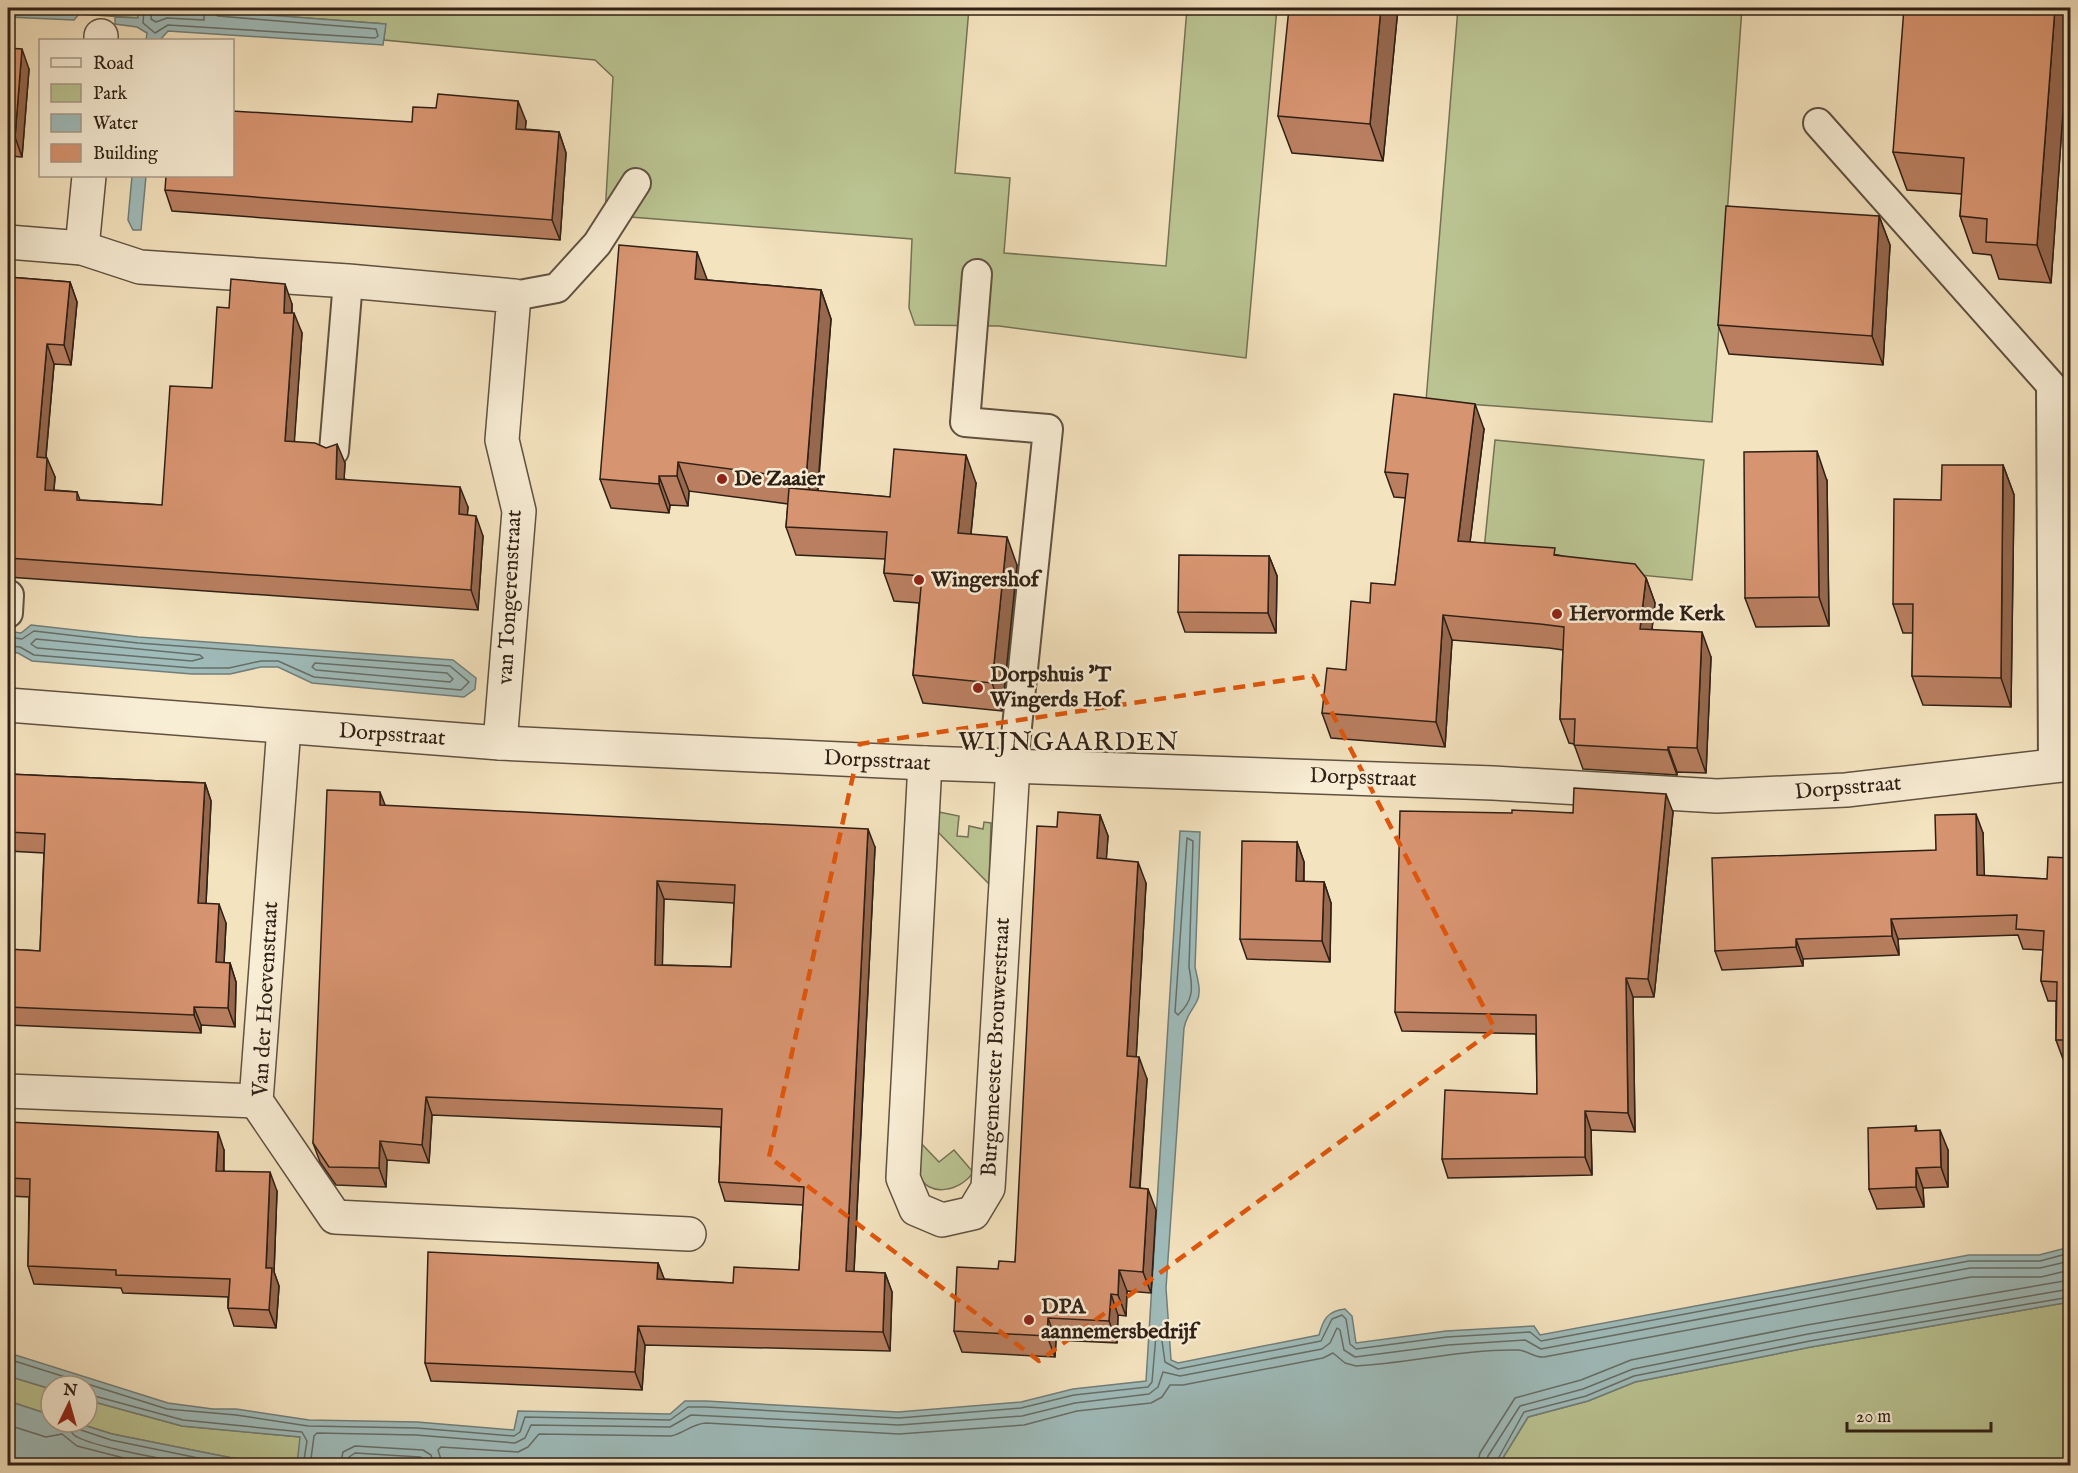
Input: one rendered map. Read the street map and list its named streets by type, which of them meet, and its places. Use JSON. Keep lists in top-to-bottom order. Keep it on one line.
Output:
{"streets":{"street":["van Tongerenstraat","Dorpsstraat","Van der Hoevenstraat","Burgemeester Brouwerstraat"]},"crossings":[["van Tongerenstraat","Dorpsstraat"],["Dorpsstraat","Van der Hoevenstraat"],["Dorpsstraat","Burgemeester Brouwerstraat"]],"districts":["WIJNGAARDEN"],"places":["De Zaaier","Wingershof","Hervormde Kerk","Dorpshuis 'T Wingerds Hof","DPA aannemersbedrijf"],"legend":["Road","Park","Water","Building"],"scale_bar":"20 m","north":"top"}
